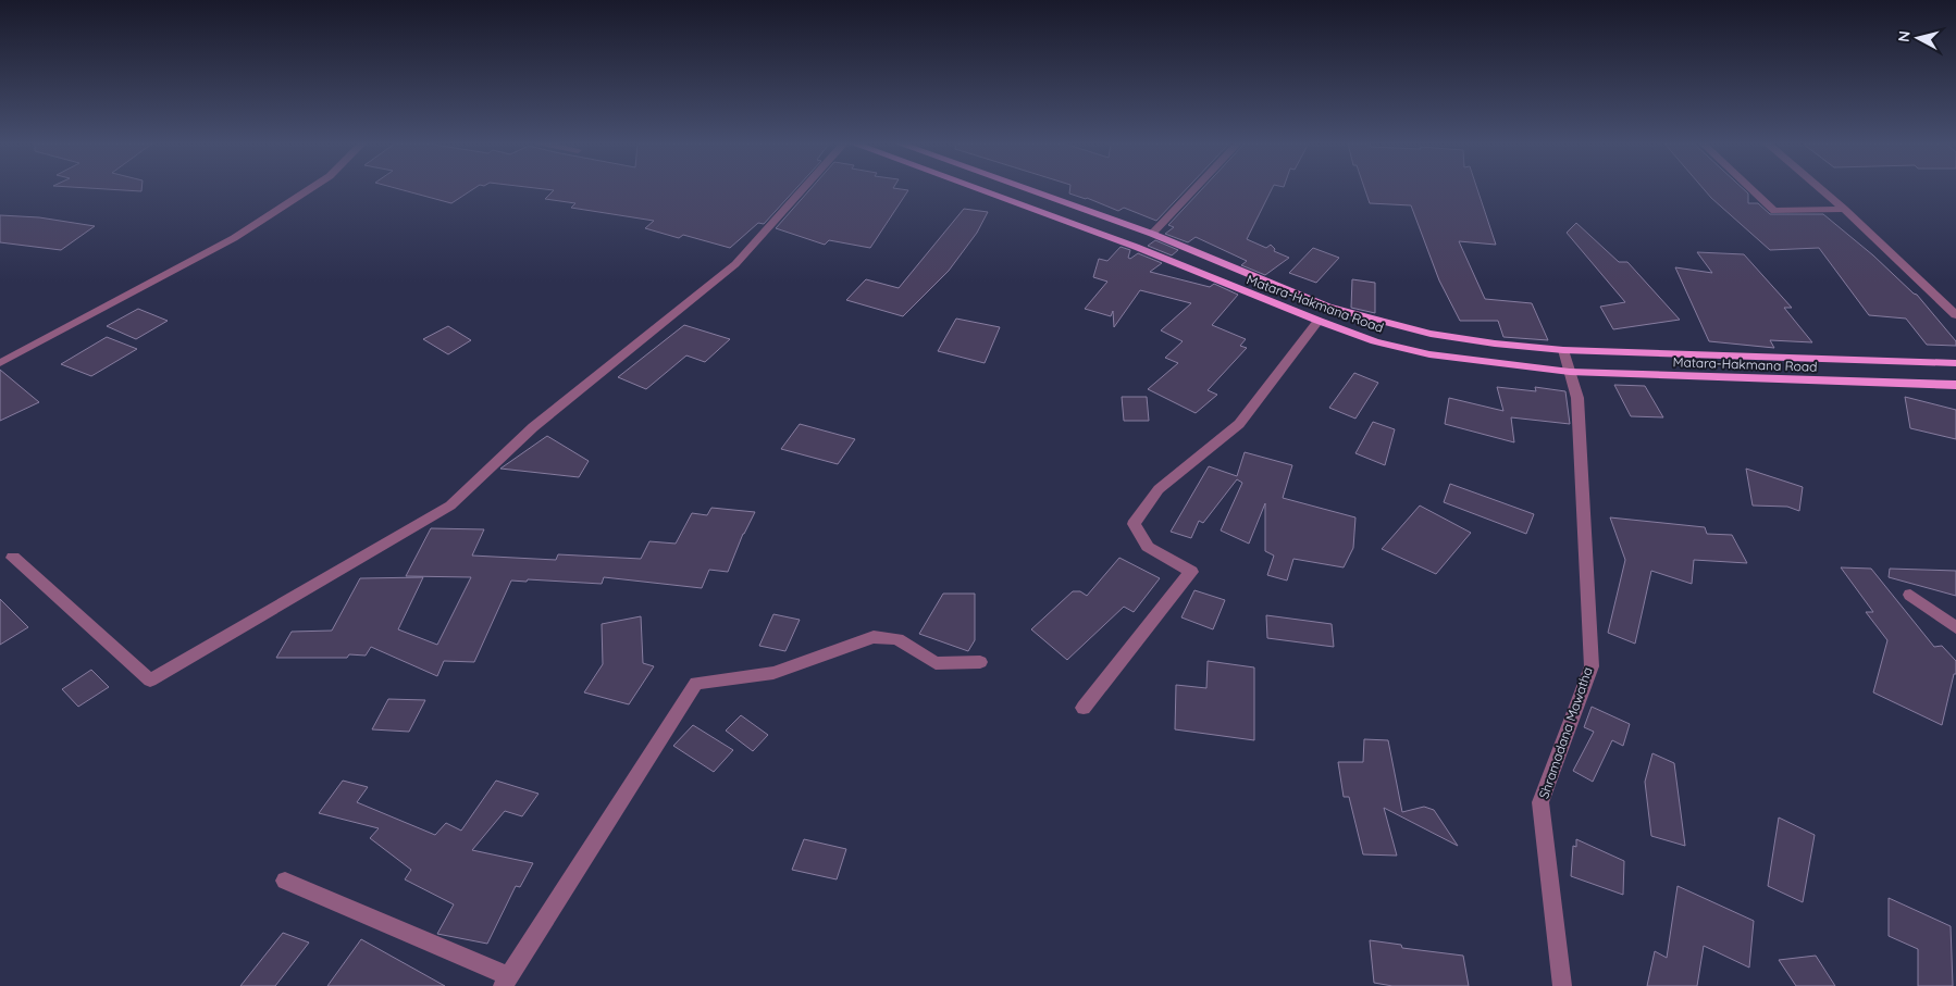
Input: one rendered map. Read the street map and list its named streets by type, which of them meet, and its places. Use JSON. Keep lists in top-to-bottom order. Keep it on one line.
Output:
{"streets":{"main road":["Matara-Hakmana Road"],"street":["Shramadana Mawatha"]},"crossings":[["Matara-Hakmana Road","Shramadana Mawatha"]],"north":"left"}
